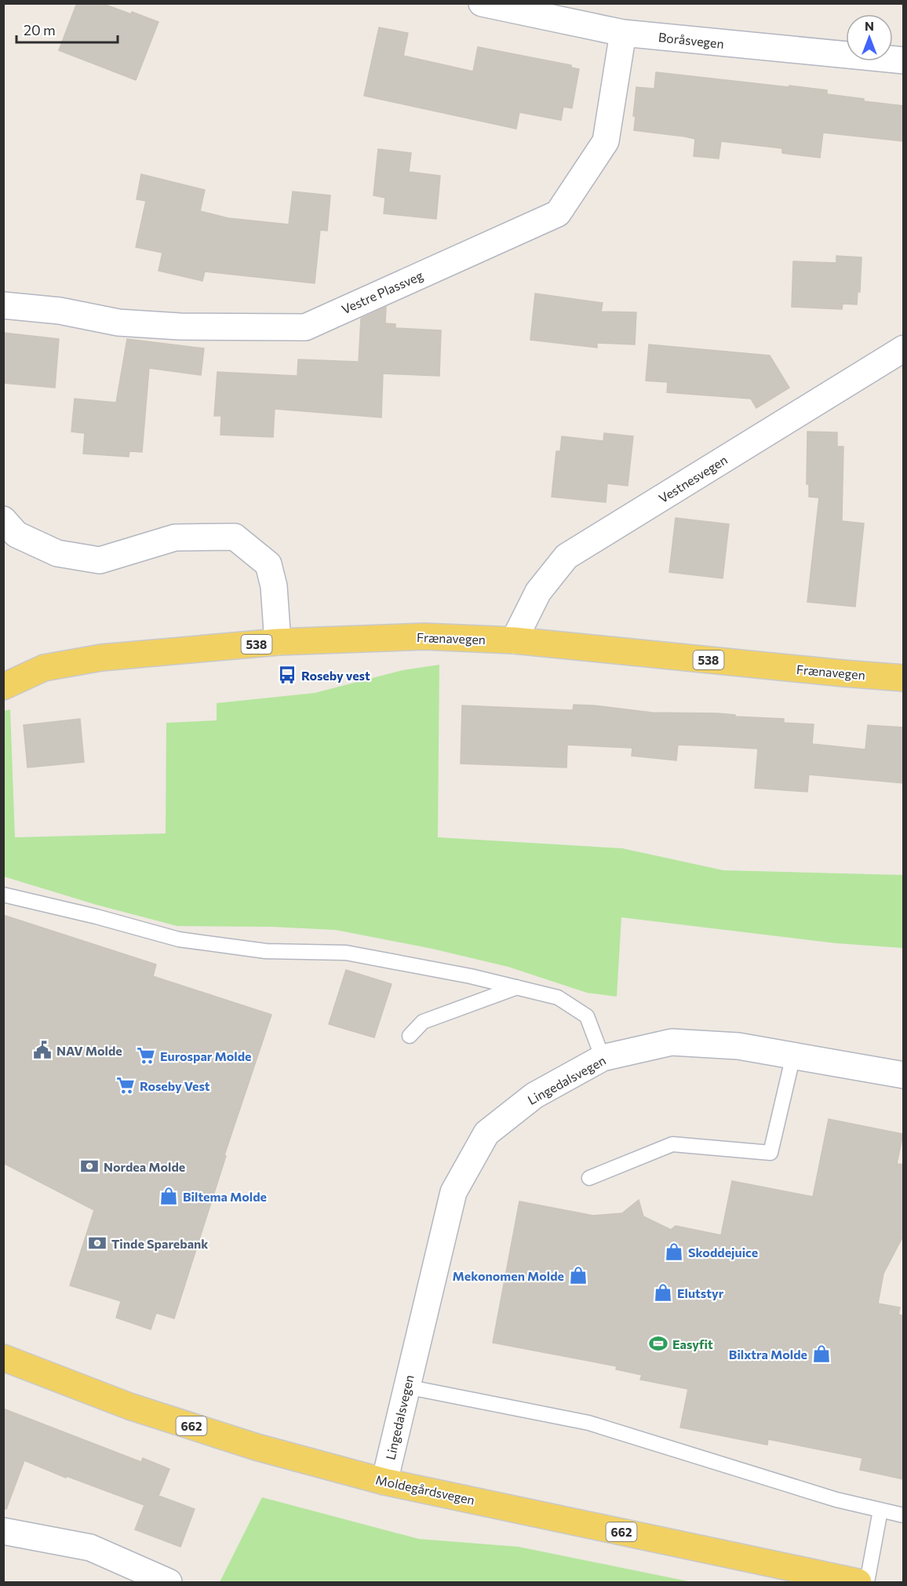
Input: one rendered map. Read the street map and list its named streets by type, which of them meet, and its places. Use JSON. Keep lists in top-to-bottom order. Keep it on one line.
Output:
{"streets":{"main road":["Frænavegen","538","662","Moldegårdsvegen"],"street":["Boråsvegen","Vestre Plassveg","Vestnesvegen","Lingedalsvegen"]},"crossings":[["Boråsvegen","Vestre Plassveg"],["Vestnesvegen","Frænavegen"],["Lingedalsvegen","Moldegårdsvegen"]],"places":{"bus stop":["Roseby vest"],"public building":["NAV Molde"],"supermarket":["Eurospar Molde","Roseby Vest"],"bank":["Nordea Molde","Tinde Sparebank"],"shop":["Biltema Molde","Skoddejuice","Mekonomen Molde","Elutstyr","Bilxtra Molde"],"sports":["Easyfit"]},"scale_bar":"20 m","north":"top"}
